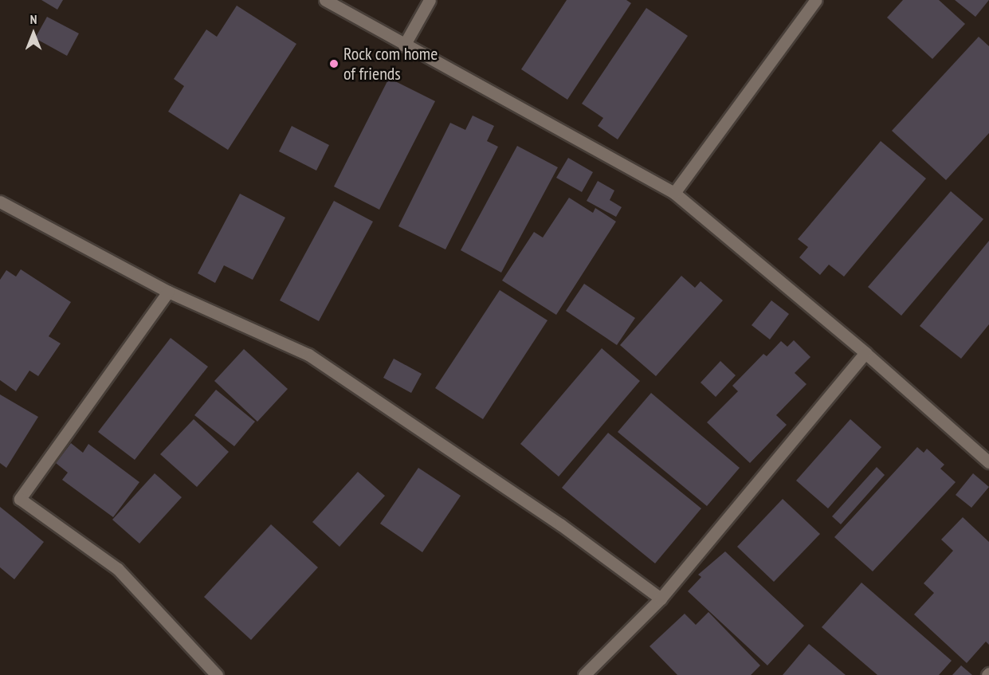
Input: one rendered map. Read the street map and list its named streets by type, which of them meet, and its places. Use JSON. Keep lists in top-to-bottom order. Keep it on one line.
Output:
{"places":["Rock com home of friends"],"north":"top"}
